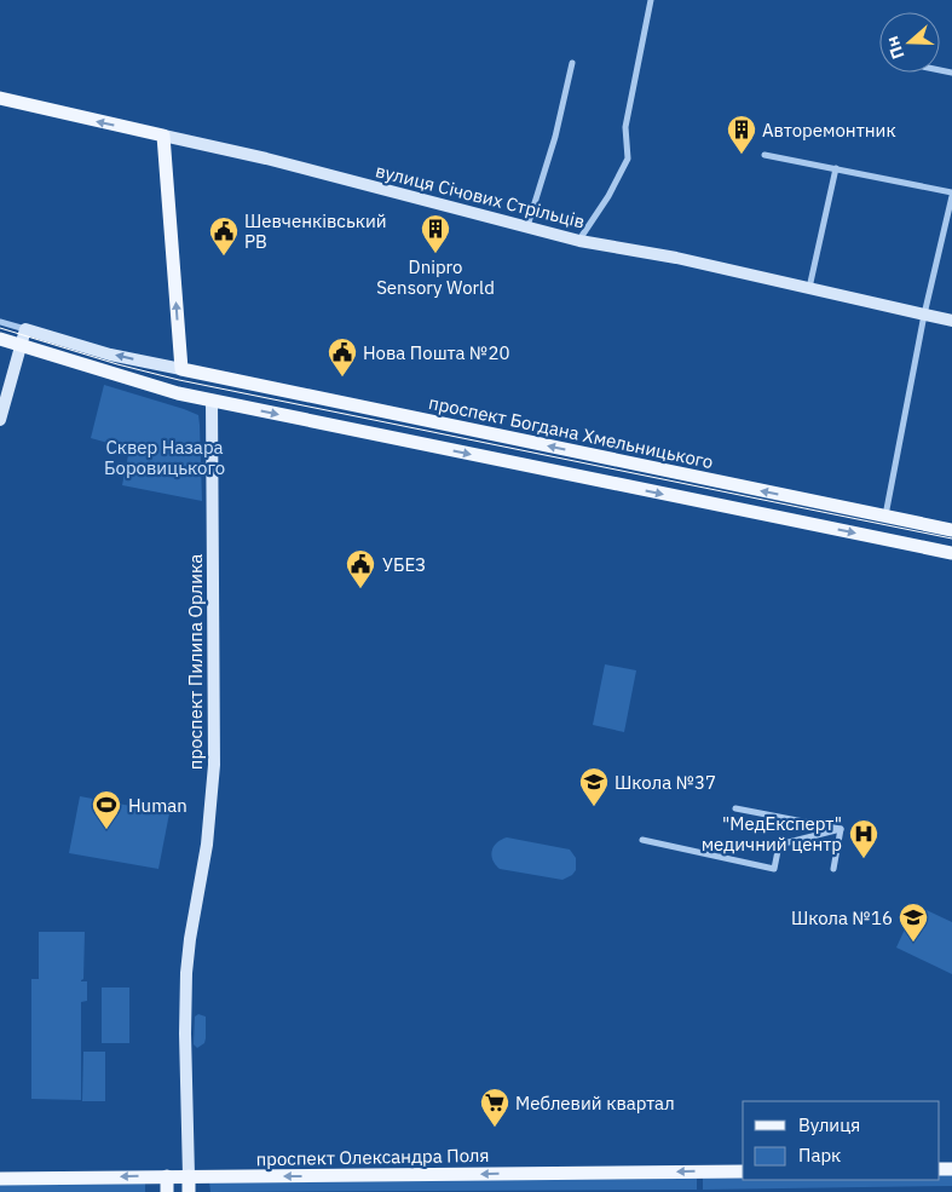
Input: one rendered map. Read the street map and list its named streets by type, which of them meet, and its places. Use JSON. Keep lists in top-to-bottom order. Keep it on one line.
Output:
{"streets":{"main road":["вулиця Січових Стрільців","проспект Богдана Хмельницького","проспект Олександра Поля"],"street":["проспект Пилипа Орлика"]},"crossings":[["проспект Пилипа Орлика","проспект Олександра Поля"]],"one_way":["проспект Олександра Поля"],"parks":["Сквер Назара Боровицького"],"places":{"building":["Авторемонтник","Dnipro Sensory World"],"public building":["Шевченківський РВ","Нова Пошта №20","УБЕЗ"],"school or university":["Школа №37","Школа №16"],"sports":["Human"],"hospital":["\"МедЕксперт\" медичний центр"],"supermarket":["Меблевий квартал"]},"legend":["Вулиця","Парк"],"north":"left"}
